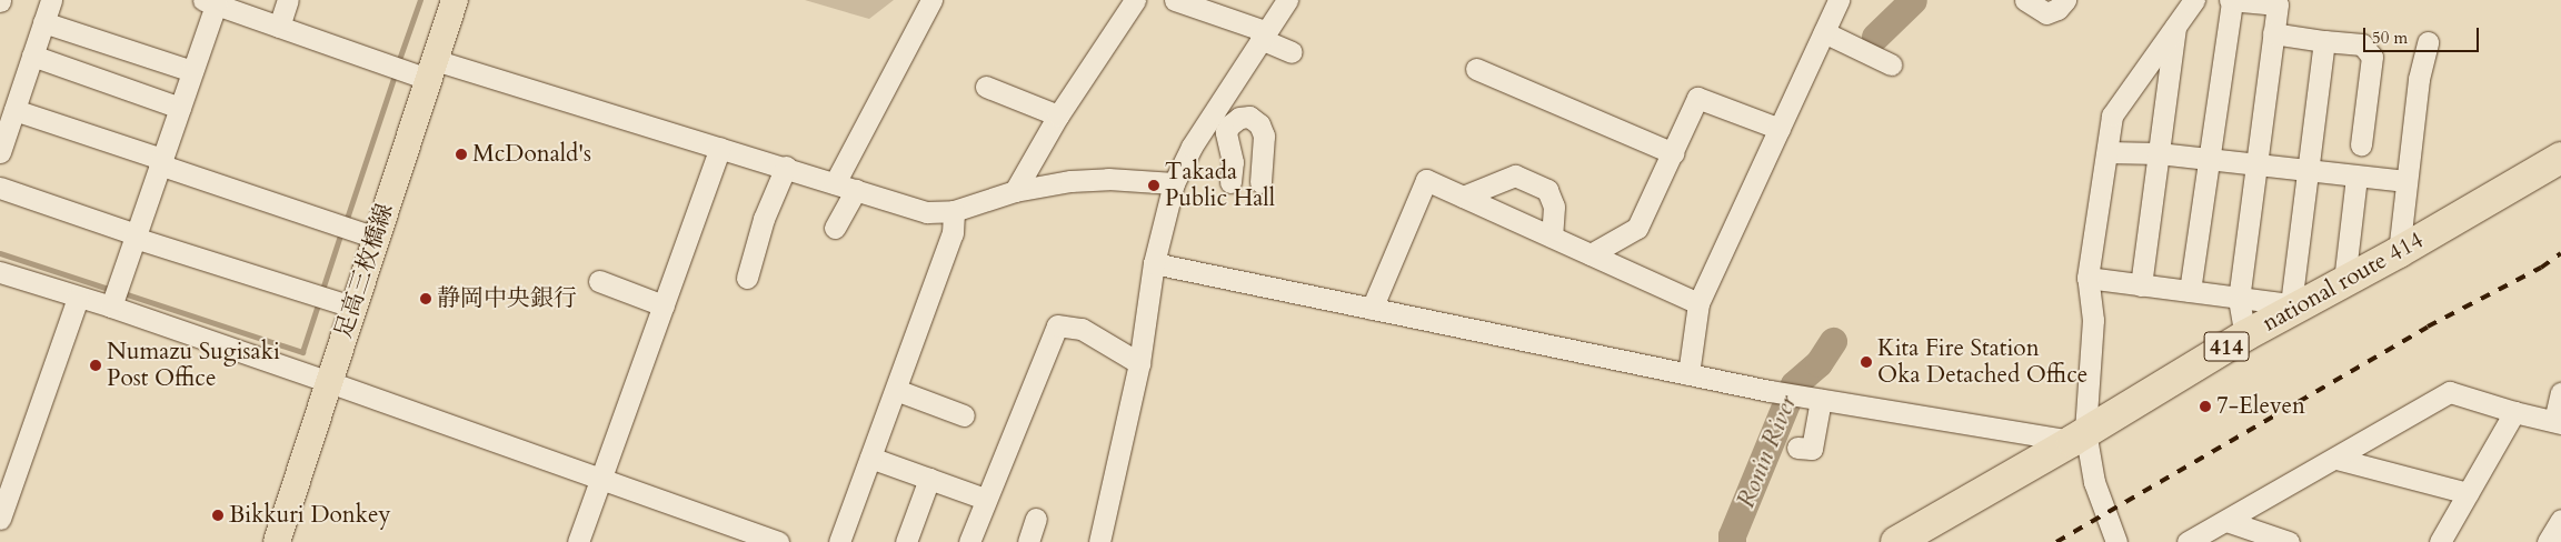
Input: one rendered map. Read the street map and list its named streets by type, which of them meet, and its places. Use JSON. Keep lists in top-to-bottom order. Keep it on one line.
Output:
{"streets":{"highway":["national route 414","414"],"main road":["足高三枚橋線"]},"water":["Ronin River"],"places":["McDonald's","Takada Public Hall","静岡中央銀行","Kita Fire Station Oka Detached Office","Numazu Sugisaki Post Office","7-Eleven","Bikkuri Donkey"],"scale_bar":"50 m"}
